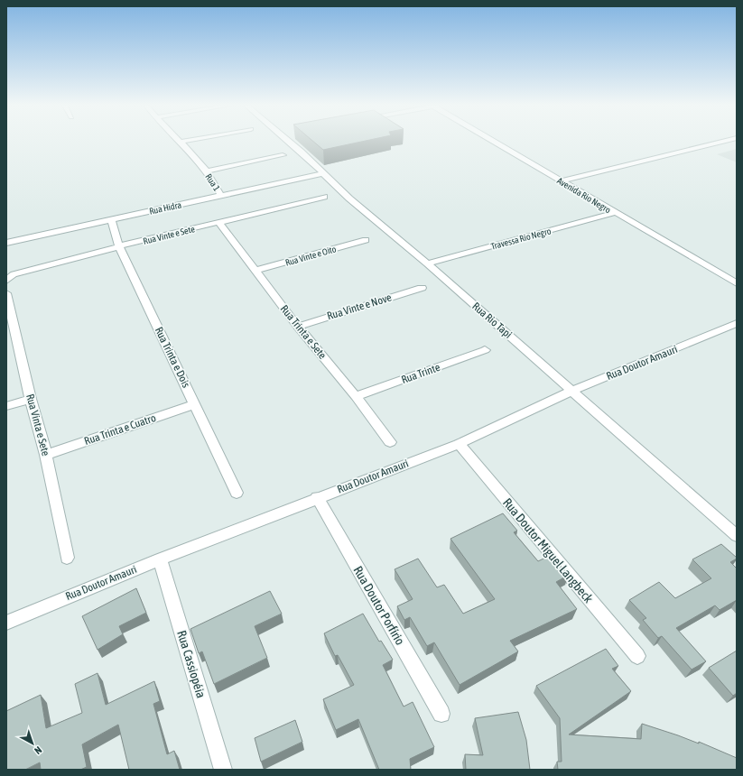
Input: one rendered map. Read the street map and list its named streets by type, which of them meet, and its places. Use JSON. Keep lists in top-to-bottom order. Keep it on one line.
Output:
{"streets":{"street":["Rua 1","Avenida Rio Negro","Rua Hidra","Rua Vinte e Sete","Travessa Rio Negro","Rua Vinte e Oito","Rua Vinte e Nove","Rua Rio Tapi","Rua Trinta e Sete","Rua Trinta e Dois","Rua Doutor Amauri","Rua Trinte","Rua Vinta e Sete","Rua Trinta e Cuatro","Rua Doutor Miguel Langbeck","Rua Doutor Porfírio","Rua Cassiopéia"]},"crossings":[["Rua 1","Rua Hidra"],["Avenida Rio Negro","Travessa Rio Negro"],["Rua Hidra","Rua Rio Tapi"],["Rua Hidra","Rua Trinta e Dois"],["Rua Vinte e Sete","Rua Trinta e Sete"],["Rua Vinte e Sete","Rua Trinta e Dois"],["Travessa Rio Negro","Rua Rio Tapi"],["Rua Vinte e Oito","Rua Trinta e Sete"],["Rua Vinte e Nove","Rua Trinta e Sete"],["Rua Rio Tapi","Rua Doutor Amauri"],["Rua Trinta e Sete","Rua Trinte"],["Rua Trinta e Dois","Rua Trinta e Cuatro"],["Rua Doutor Amauri","Rua Doutor Miguel Langbeck"],["Rua Doutor Amauri","Rua Doutor Porfírio"],["Rua Doutor Amauri","Rua Cassiopéia"],["Rua Vinta e Sete","Rua Trinta e Cuatro"]],"north":"bottom right"}
